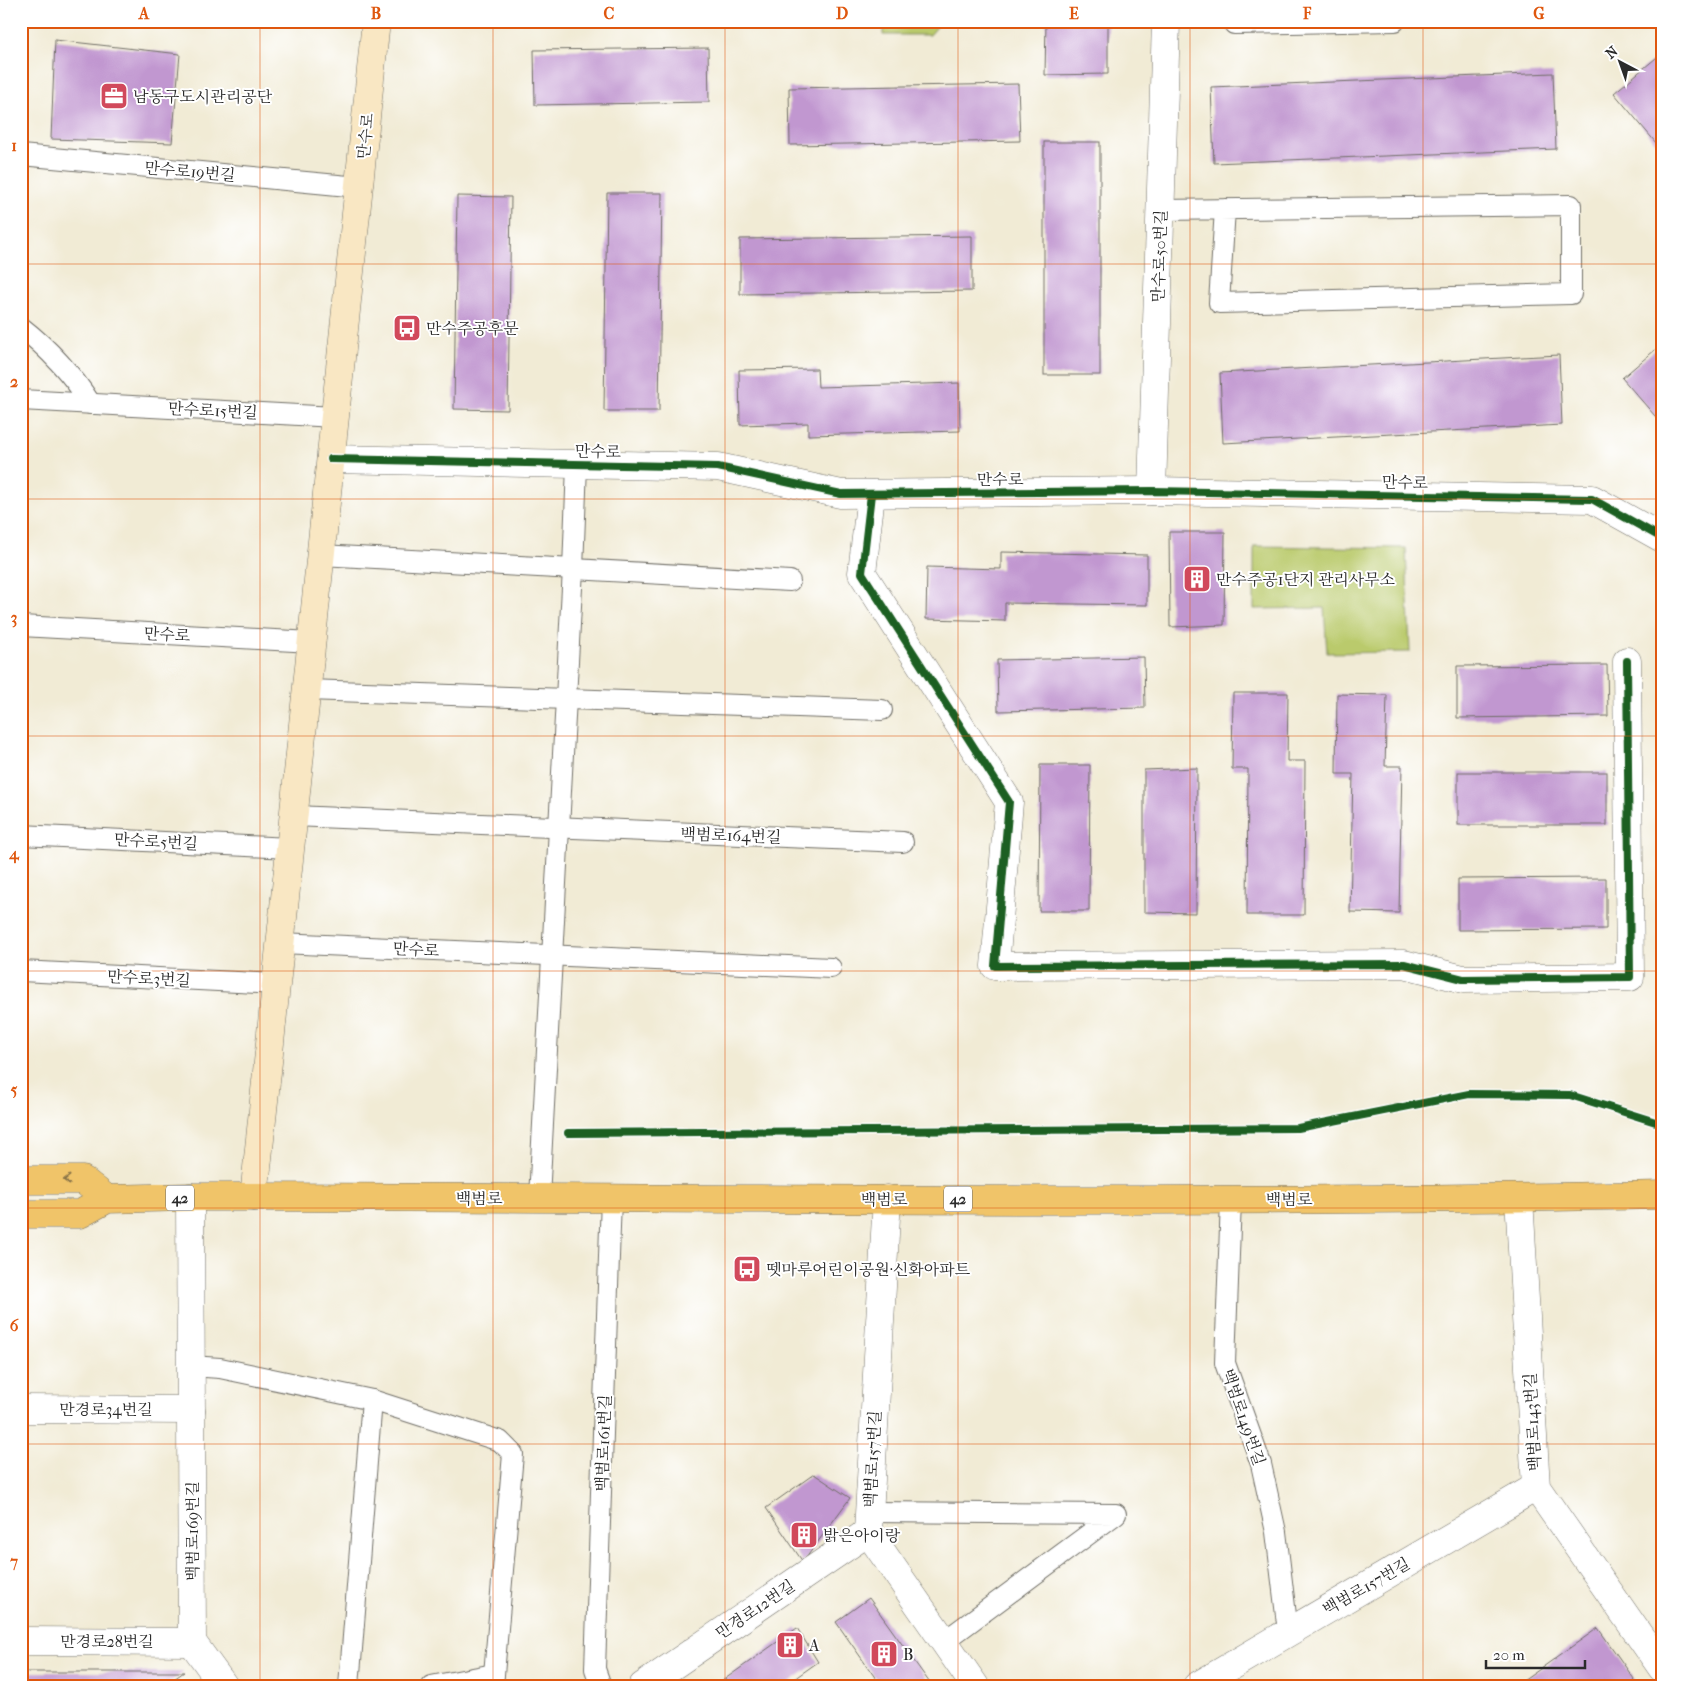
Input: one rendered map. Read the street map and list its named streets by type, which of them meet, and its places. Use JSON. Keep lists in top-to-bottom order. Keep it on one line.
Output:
{"streets":{"main road":["42","백범로"],"street":["만수로","만수로50번길","만경로34번길","백범로143번길","백범로157번길","백범로169번길","만경로12번길","만경로28번길"],"lane":["만수로19번길","만수로15번길","백범로164번길","만수로5번길","만수로3번길","백범로149번길","백범로161번길"]},"crossings":[["만수로","만수로19번길"],["만수로","만수로50번길"],["만수로","만수로15번길"],["만수로","만수로5번길"],["만수로","만수로3번길"],["만수로","백범로"],["백범로","백범로149번길"],["백범로","백범로143번길"],["백범로","백범로161번길"],["백범로","백범로157번길"],["백범로","백범로169번길"],["만경로34번길","백범로169번길"],["백범로149번길","백범로157번길"],["백범로143번길","백범로157번길"],["백범로157번길","만경로12번길"],["백범로169번길","만경로28번길"]],"places":{"office":["남동구도시관리공단"],"bus stop":["만수주공후문","뗏마루어린이공원·신화아파트"],"building":["만수주공1단지 관리사무소","밝은아이랑","A","B"]},"scale_bar":"20 m","north":"top left","grid":{"columns":["A","B","C","D","E","F","G"],"rows":["1","2","3","4","5","6","7"]}}
